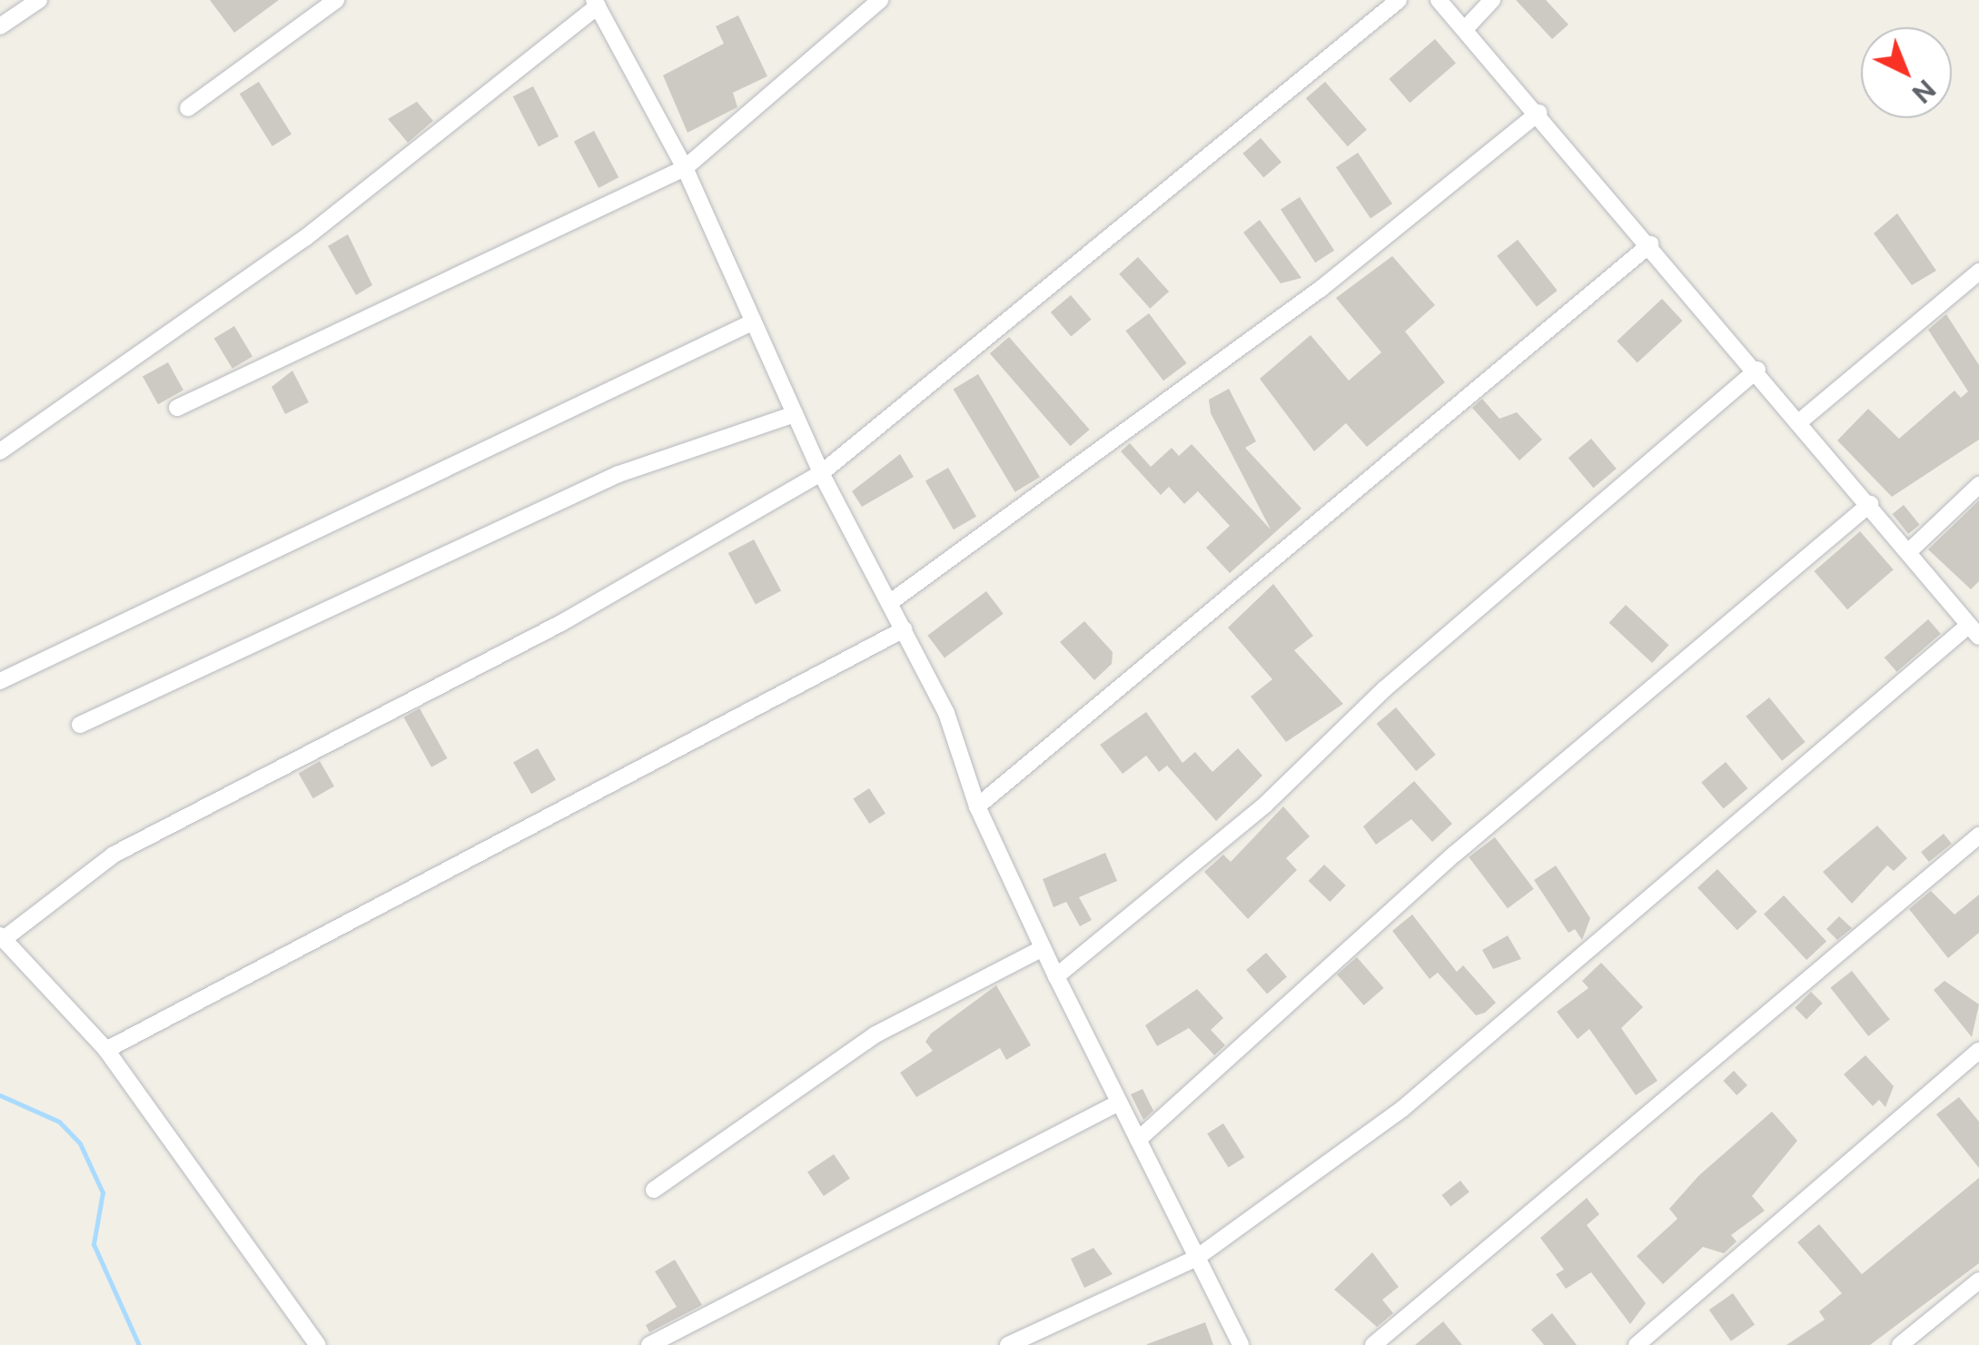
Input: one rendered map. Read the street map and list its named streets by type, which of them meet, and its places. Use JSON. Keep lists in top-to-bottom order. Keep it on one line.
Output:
{"north":"bottom right"}
